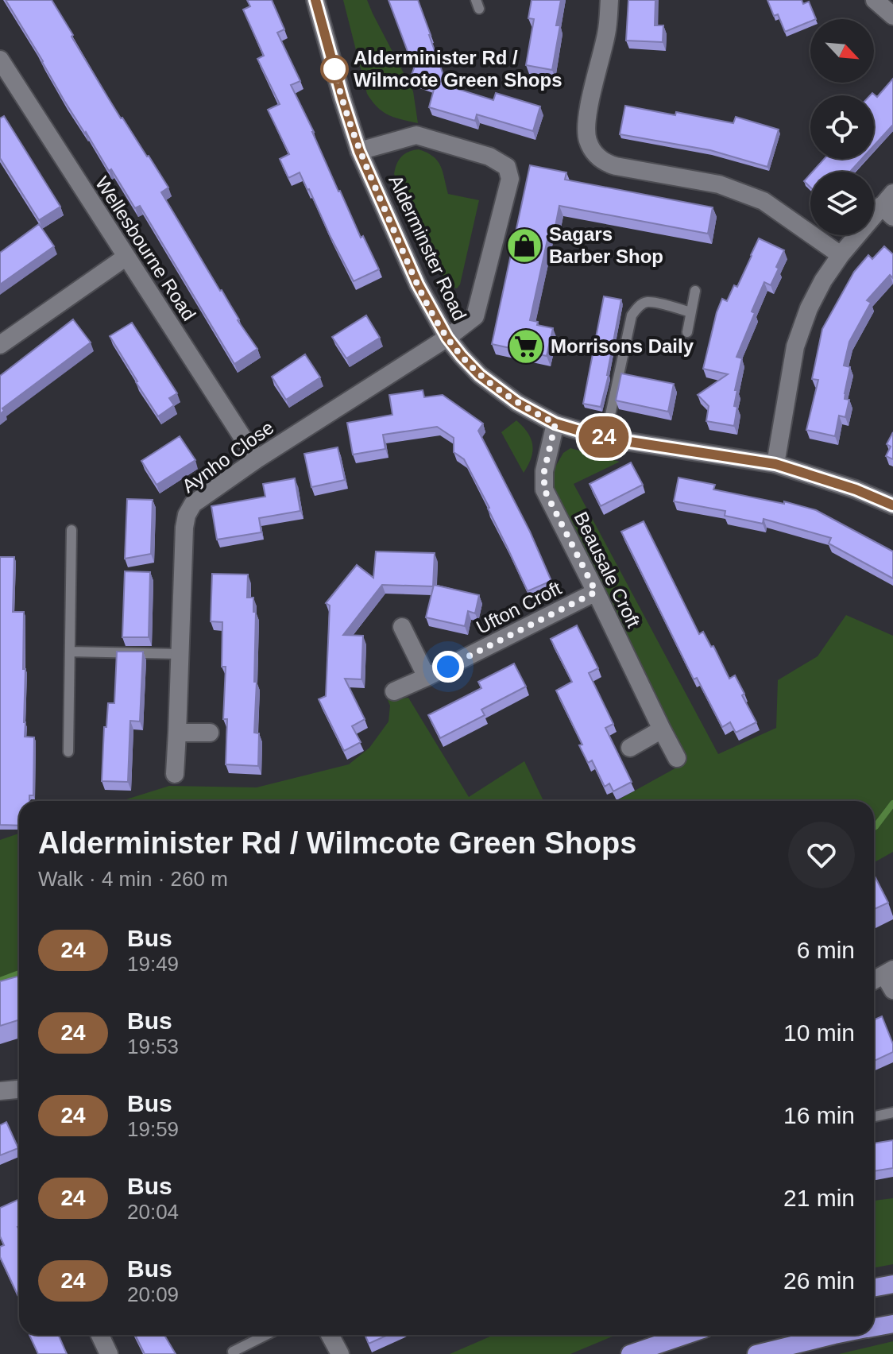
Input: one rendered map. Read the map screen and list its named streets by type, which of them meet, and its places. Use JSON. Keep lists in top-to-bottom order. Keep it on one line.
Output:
{"streets":{"street":["Alderminster Road","Wellesbourne Road","Aynho Close","Beausale Croft","Ufton Croft"]},"crossings":[["Alderminster Road","Aynho Close"],["Alderminster Road","Beausale Croft"],["Wellesbourne Road","Aynho Close"],["Beausale Croft","Ufton Croft"]],"places":{"other":["Alderminister Rd / Wilmcote Green Shops"],"shop":["Sagars Barber Shop"],"supermarket":["Morrisons Daily"]},"lines":["bus line 24"],"north":"bottom right","page":{"on_map":"24","heading":["Alderminister Rd / Wilmcote Green Shops","Walk · 4 min · 260 m"],"list":[{"mark":"24","name":"Bus","note":"19:49","value":"6 min"},{"mark":"24","name":"Bus","note":"19:53","value":"10 min"},{"mark":"24","name":"Bus","note":"19:59","value":"16 min"},{"mark":"24","name":"Bus","note":"20:04","value":"21 min"},{"mark":"24","name":"Bus","note":"20:09","value":"26 min"}]}}
